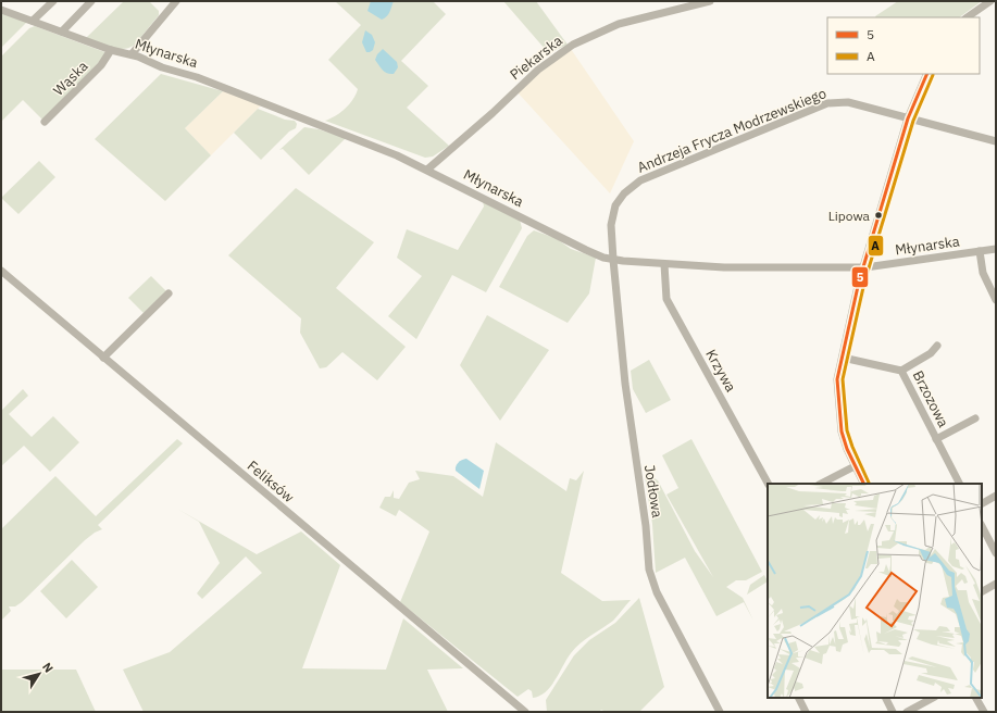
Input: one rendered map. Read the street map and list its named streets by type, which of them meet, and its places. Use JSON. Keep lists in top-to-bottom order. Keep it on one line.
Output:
{"streets":{"street":["Młynarska","Piekarska","Wąska","Andrzeja Frycza Modrzewskiego","Krzywa","Brzozowa","Feliksów","Jodłowa"]},"crossings":[["Młynarska","Piekarska"],["Młynarska","Wąska"],["Młynarska","Andrzeja Frycza Modrzewskiego"],["Młynarska","Krzywa"],["Młynarska","Jodłowa"],["Andrzeja Frycza Modrzewskiego","Jodłowa"]],"places":["Lipowa"],"lines":["transit line 5","transit line A"],"legend":["5","A"],"north":"top right"}
